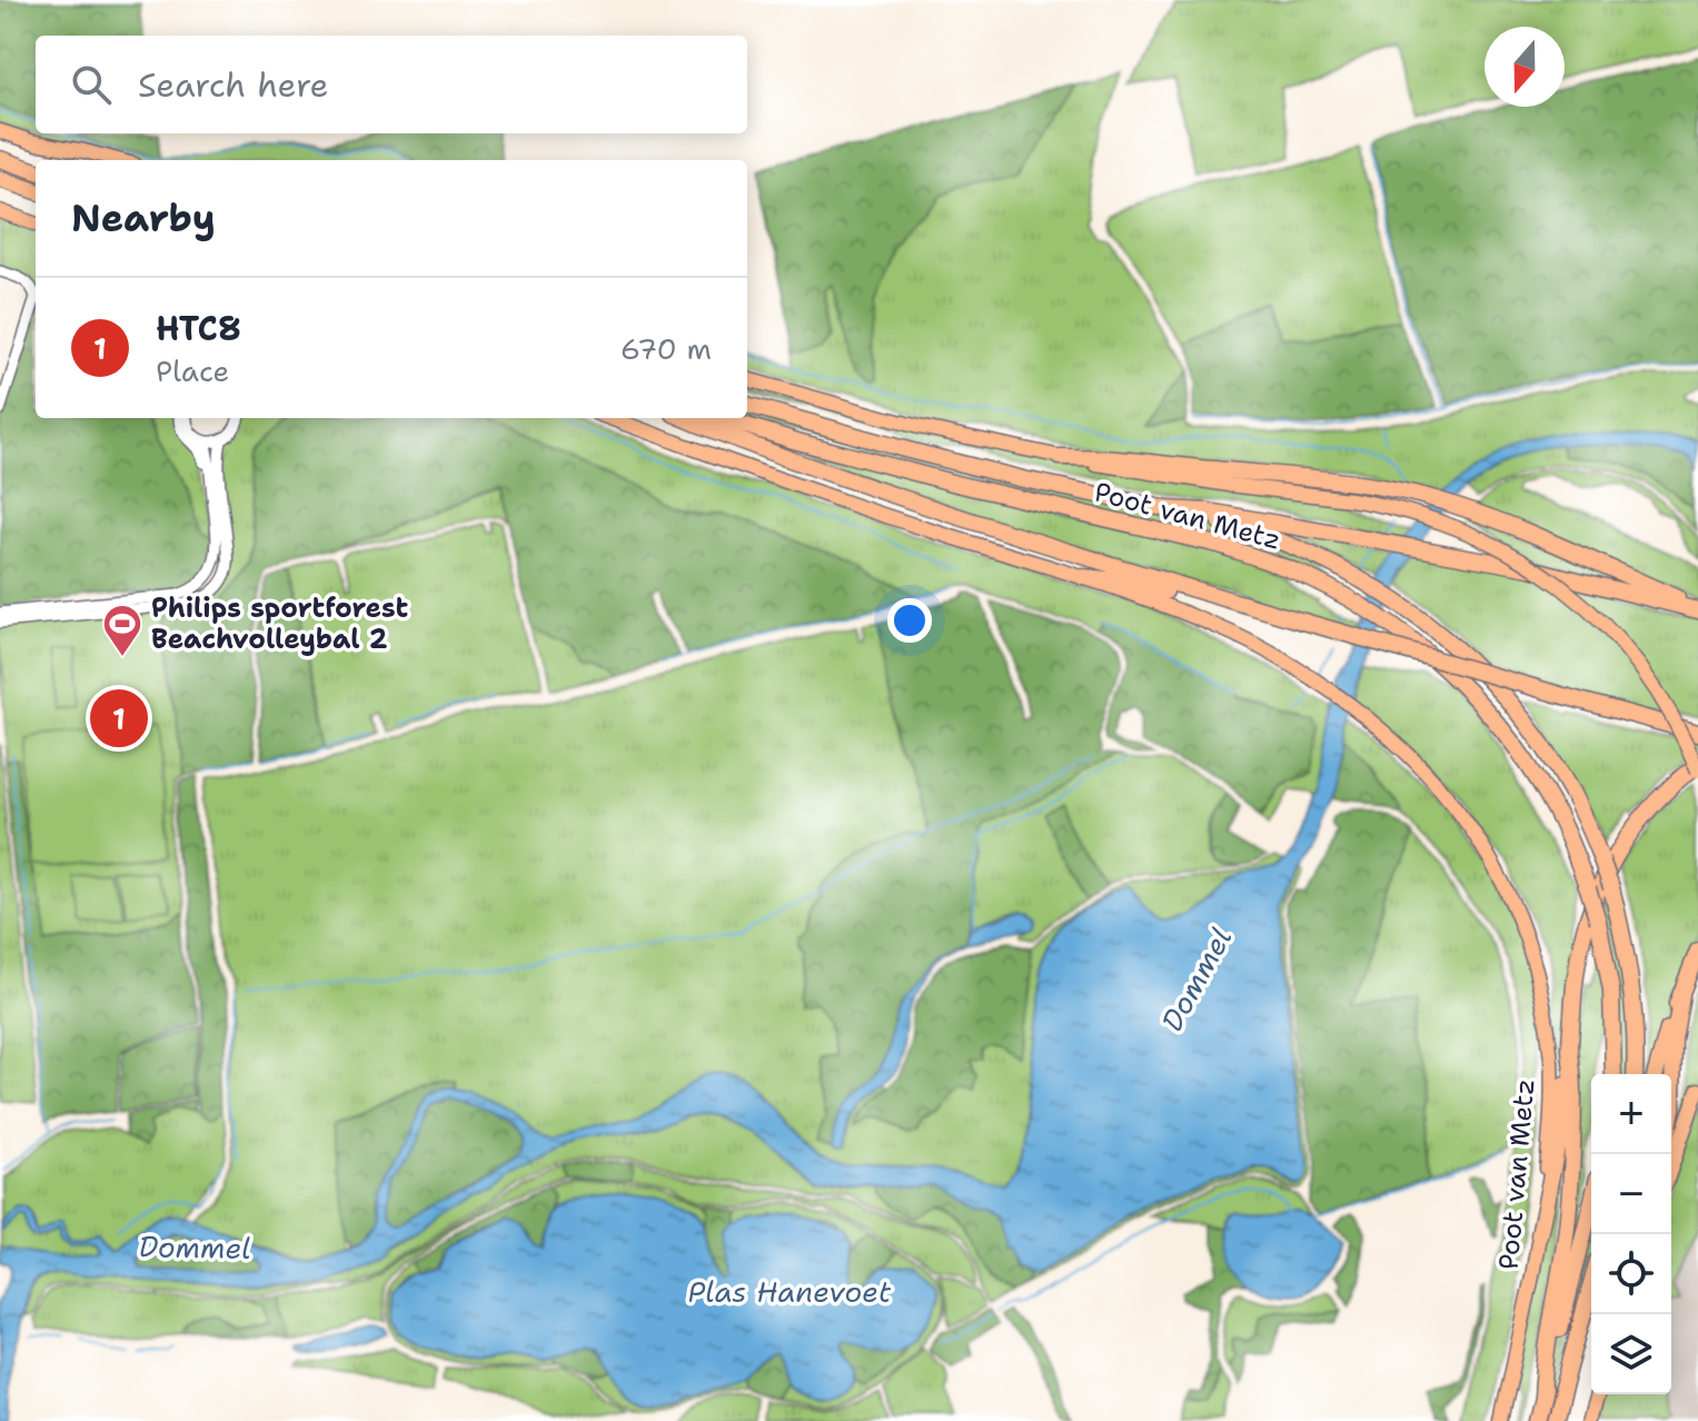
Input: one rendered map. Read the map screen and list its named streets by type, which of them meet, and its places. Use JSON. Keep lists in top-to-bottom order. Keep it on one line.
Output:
{"streets":{"highway":["Poot van Metz"]},"water":["Dommel","Plas Hanevoet"],"places":{"sports":["Philips sportforest Beachvolleybal 2"]},"north":"bottom","page":{"search":"Search here","heading":"Nearby","list":[{"mark":"1","name":"HTC8","note":"Place","value":"670 m"}],"pins":"1","map_buttons":["+","−"]}}
